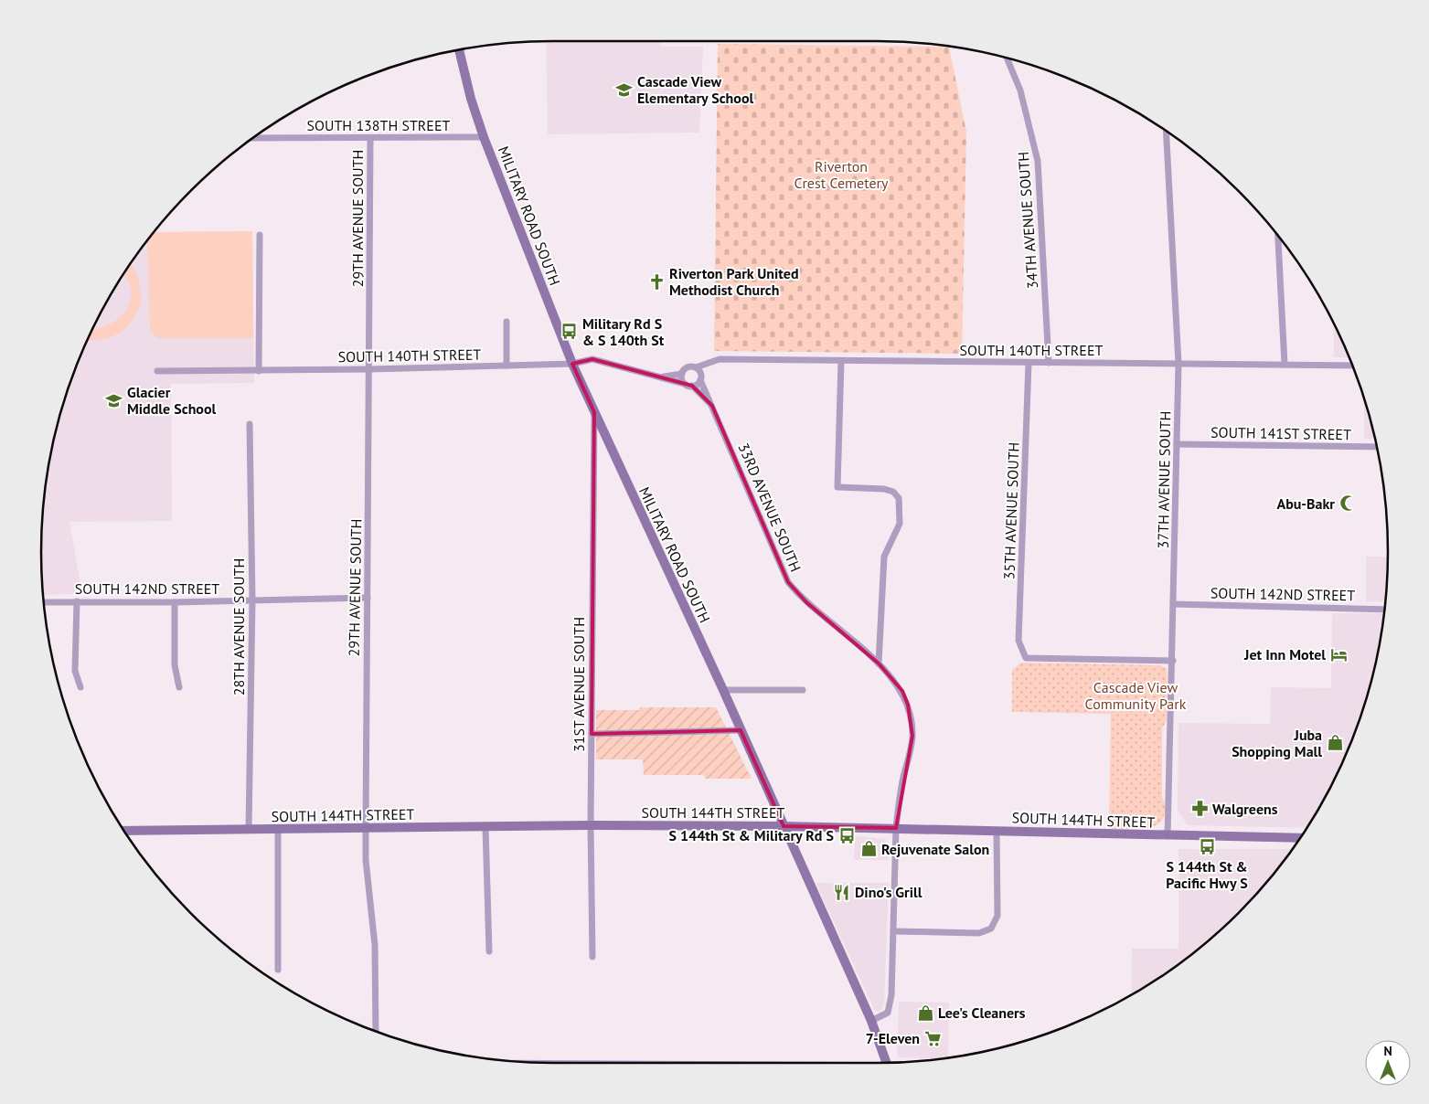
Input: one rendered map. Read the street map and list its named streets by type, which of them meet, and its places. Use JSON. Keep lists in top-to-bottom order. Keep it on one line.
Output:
{"streets":{"street":["SOUTH 138TH STREET","MILITARY ROAD SOUTH","29TH AVENUE SOUTH","34TH AVENUE SOUTH","SOUTH 140TH STREET","SOUTH 141ST STREET","37TH AVENUE SOUTH","33RD AVENUE SOUTH","35TH AVENUE SOUTH","SOUTH 142ND STREET","28TH AVENUE SOUTH","31ST AVENUE SOUTH","SOUTH 144TH STREET"]},"crossings":[["SOUTH 138TH STREET","MILITARY ROAD SOUTH"],["SOUTH 138TH STREET","29TH AVENUE SOUTH"],["MILITARY ROAD SOUTH","SOUTH 140TH STREET"],["MILITARY ROAD SOUTH","31ST AVENUE SOUTH"],["MILITARY ROAD SOUTH","SOUTH 144TH STREET"],["29TH AVENUE SOUTH","SOUTH 140TH STREET"],["29TH AVENUE SOUTH","SOUTH 142ND STREET"],["29TH AVENUE SOUTH","SOUTH 144TH STREET"],["34TH AVENUE SOUTH","SOUTH 140TH STREET"],["SOUTH 140TH STREET","37TH AVENUE SOUTH"],["SOUTH 140TH STREET","33RD AVENUE SOUTH"],["SOUTH 140TH STREET","35TH AVENUE SOUTH"],["SOUTH 141ST STREET","37TH AVENUE SOUTH"],["37TH AVENUE SOUTH","35TH AVENUE SOUTH"],["37TH AVENUE SOUTH","SOUTH 142ND STREET"],["37TH AVENUE SOUTH","SOUTH 144TH STREET"],["SOUTH 142ND STREET","28TH AVENUE SOUTH"],["28TH AVENUE SOUTH","SOUTH 144TH STREET"],["31ST AVENUE SOUTH","SOUTH 144TH STREET"]],"parks":["Riverton Crest Cemetery","Cascade View Community Park"],"places":{"school or university":["Cascade View Elementary School","Glacier Middle School"],"church":["Riverton Park United Methodist Church"],"bus stop":["Military Rd S & S 140th St","S 144th St & Military Rd S","S 144th St & Pacific Hwy S"],"mosque":["Abu-Bakr"],"hotel":["Jet Inn Motel"],"shop":["Juba Shopping Mall","Rejuvenate Salon","Lee's Cleaners"],"pharmacy":["Walgreens"],"restaurant":["Dino's Grill"],"supermarket":["7-Eleven"]},"north":"top"}
